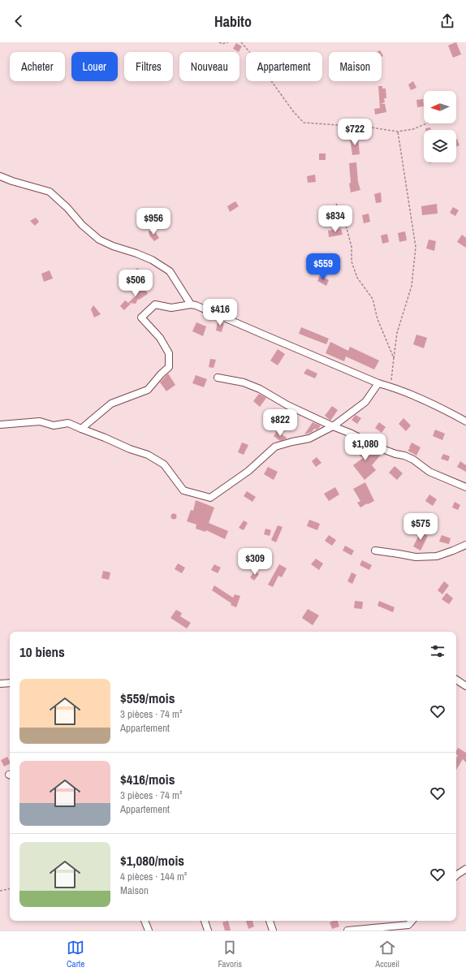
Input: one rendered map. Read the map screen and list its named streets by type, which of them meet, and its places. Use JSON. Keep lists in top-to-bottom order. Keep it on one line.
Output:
{"north":"left","page":{"header":"Habito","chip":["Acheter","Louer","Filtres","Nouveau","Appartement","Maison"],"price":["$722","$834","$956","$559","$506","$416","$822","$1,080","$575","$309"],"heading":"10 biens","list":[{"name":"$559/mois","note":"3 pièces · 74 m² · Appartement"},{"name":"$416/mois","note":"3 pièces · 74 m² · Appartement"},{"name":"$1,080/mois","note":"4 pièces · 144 m² · Maison"}],"tabs":["Carte","Favoris","Accueil"]}}
